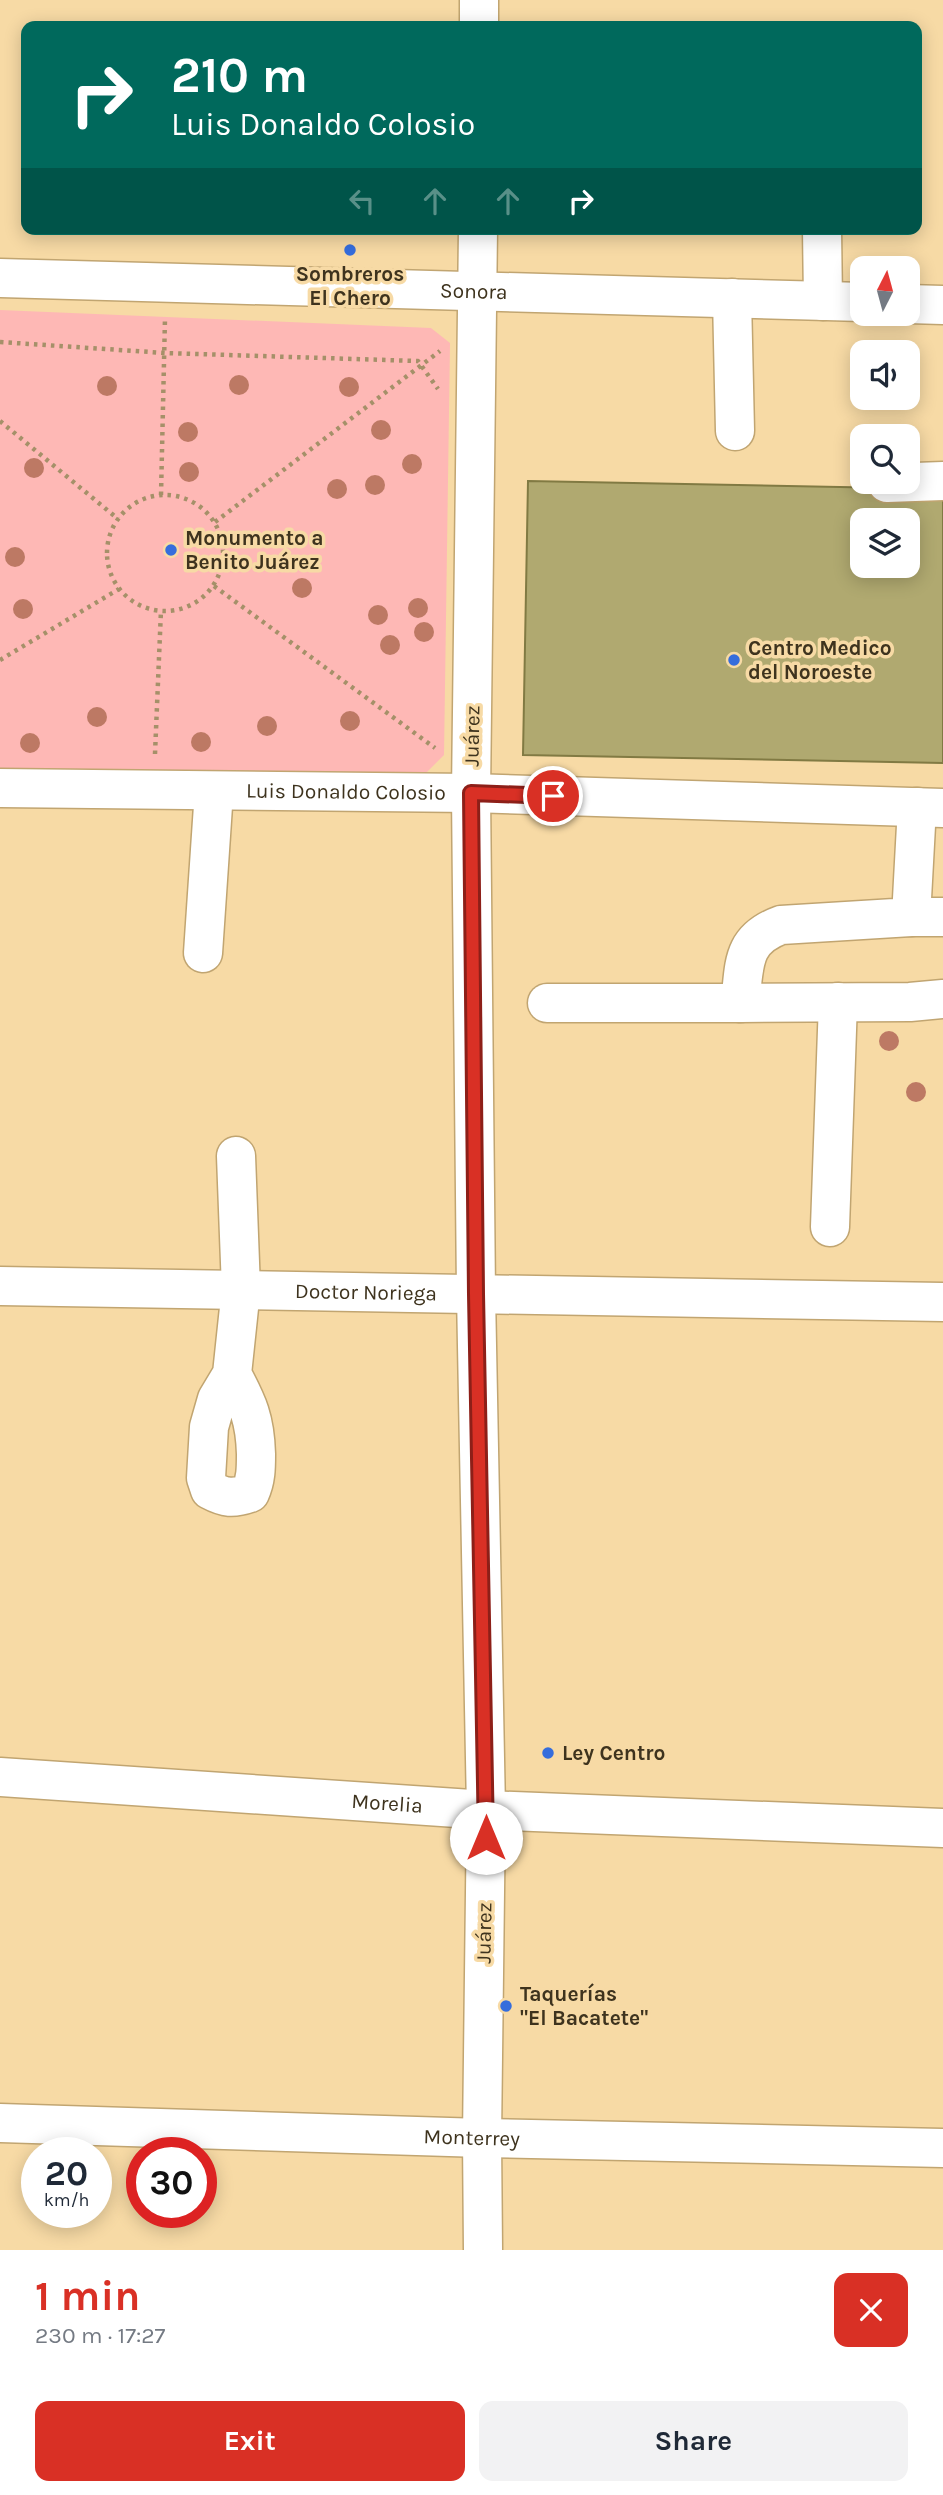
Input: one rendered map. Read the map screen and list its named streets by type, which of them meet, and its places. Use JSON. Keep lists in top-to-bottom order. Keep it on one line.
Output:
{"streets":{"street":["Sonora","Juárez","Luis Donaldo Colosio","Doctor Noriega","Morelia","Monterrey"]},"crossings":[["Sonora","Juárez"],["Juárez","Luis Donaldo Colosio"],["Juárez","Doctor Noriega"],["Juárez","Morelia"],["Juárez","Monterrey"]],"places":["Sombreros El Chero","Monumento a Benito Juárez","Centro Medico del Noroeste","Ley Centro","Taquerías \"El Bacatete\""],"north":"top","page":{"turn":["210 m","Luis Donaldo Colosio"],"speed":"20 km/h","limit":"30","heading":["1 min","230 m · 17:27"],"buttons":["Exit","Share"]}}
